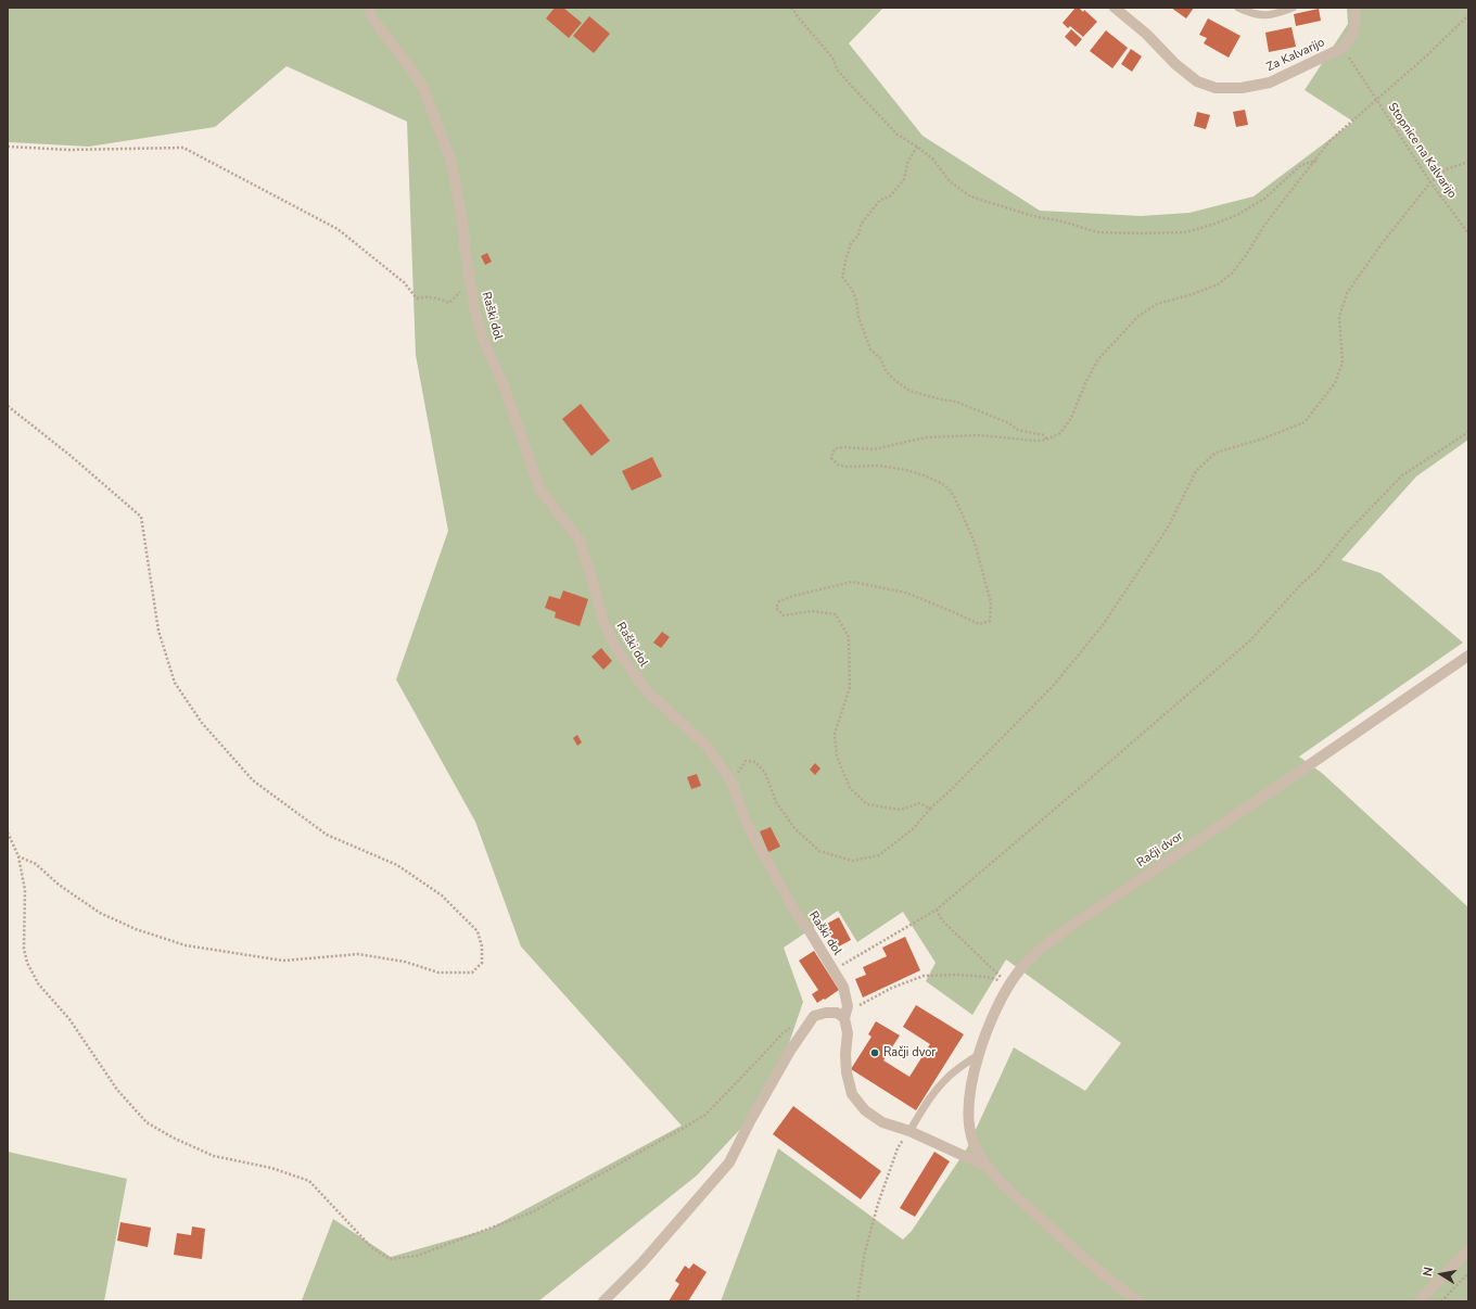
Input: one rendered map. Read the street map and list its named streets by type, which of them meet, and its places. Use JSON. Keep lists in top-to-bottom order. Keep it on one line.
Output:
{"streets":{"street":["Za Kalvarijo","Raški dol","Račji dvor"],"path":["Stopnice na Kalvarijo"]},"crossings":[["Za Kalvarijo","Stopnice na Kalvarijo"]],"places":["Račji dvor"],"north":"left"}
